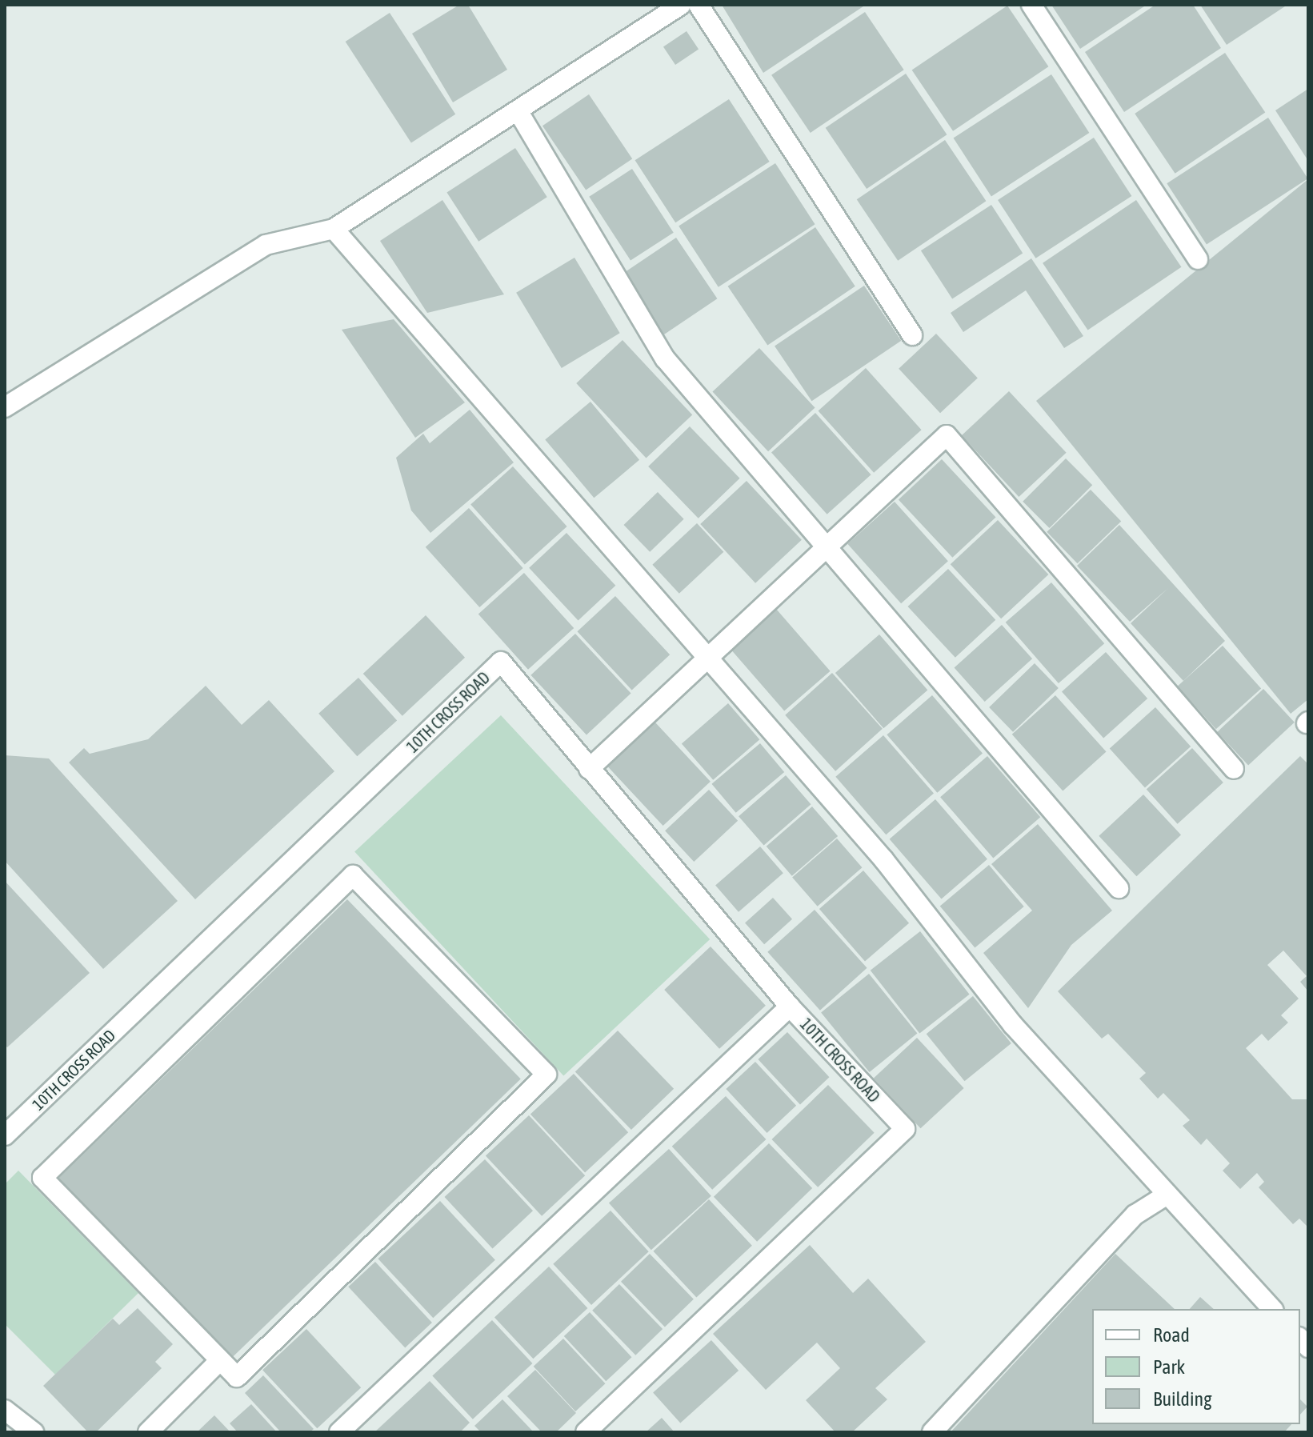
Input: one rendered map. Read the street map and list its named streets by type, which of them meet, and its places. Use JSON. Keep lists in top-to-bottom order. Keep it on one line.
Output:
{"streets":{"street":["10TH CROSS ROAD"]},"legend":["Road","Park","Building"]}
